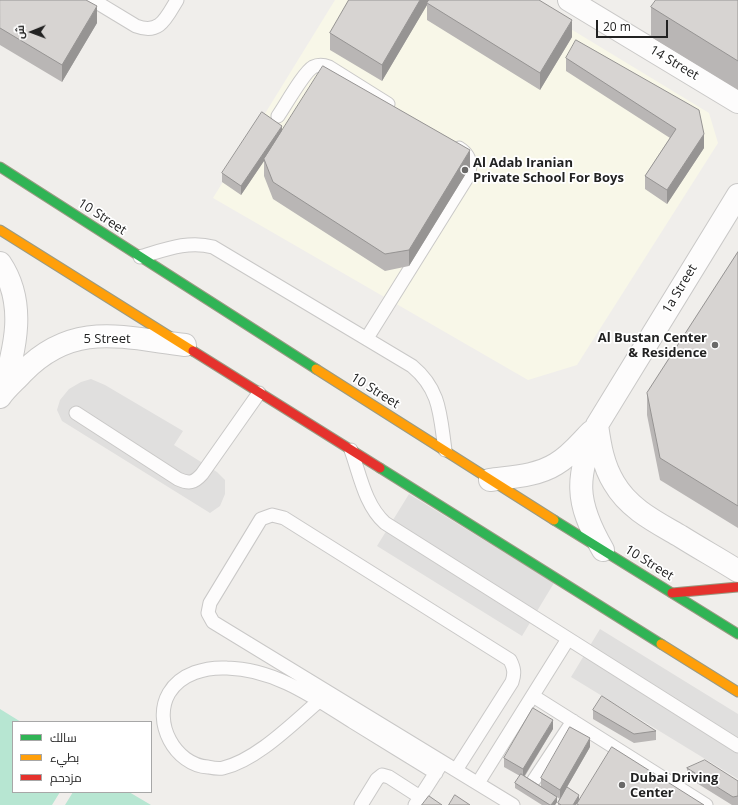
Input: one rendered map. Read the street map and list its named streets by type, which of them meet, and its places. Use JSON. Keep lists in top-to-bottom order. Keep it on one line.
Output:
{"streets":{"street":["14 Street","10 Street","1a Street","5 Street"]},"crossings":[["10 Street","1a Street"]],"places":["Al Adab Iranian Private School For Boys","Al Bustan Center & Residence","Dubai Driving Center"],"legend":["سالك","بطيء","مزدحم"],"scale_bar":"20 m","north":"left"}
